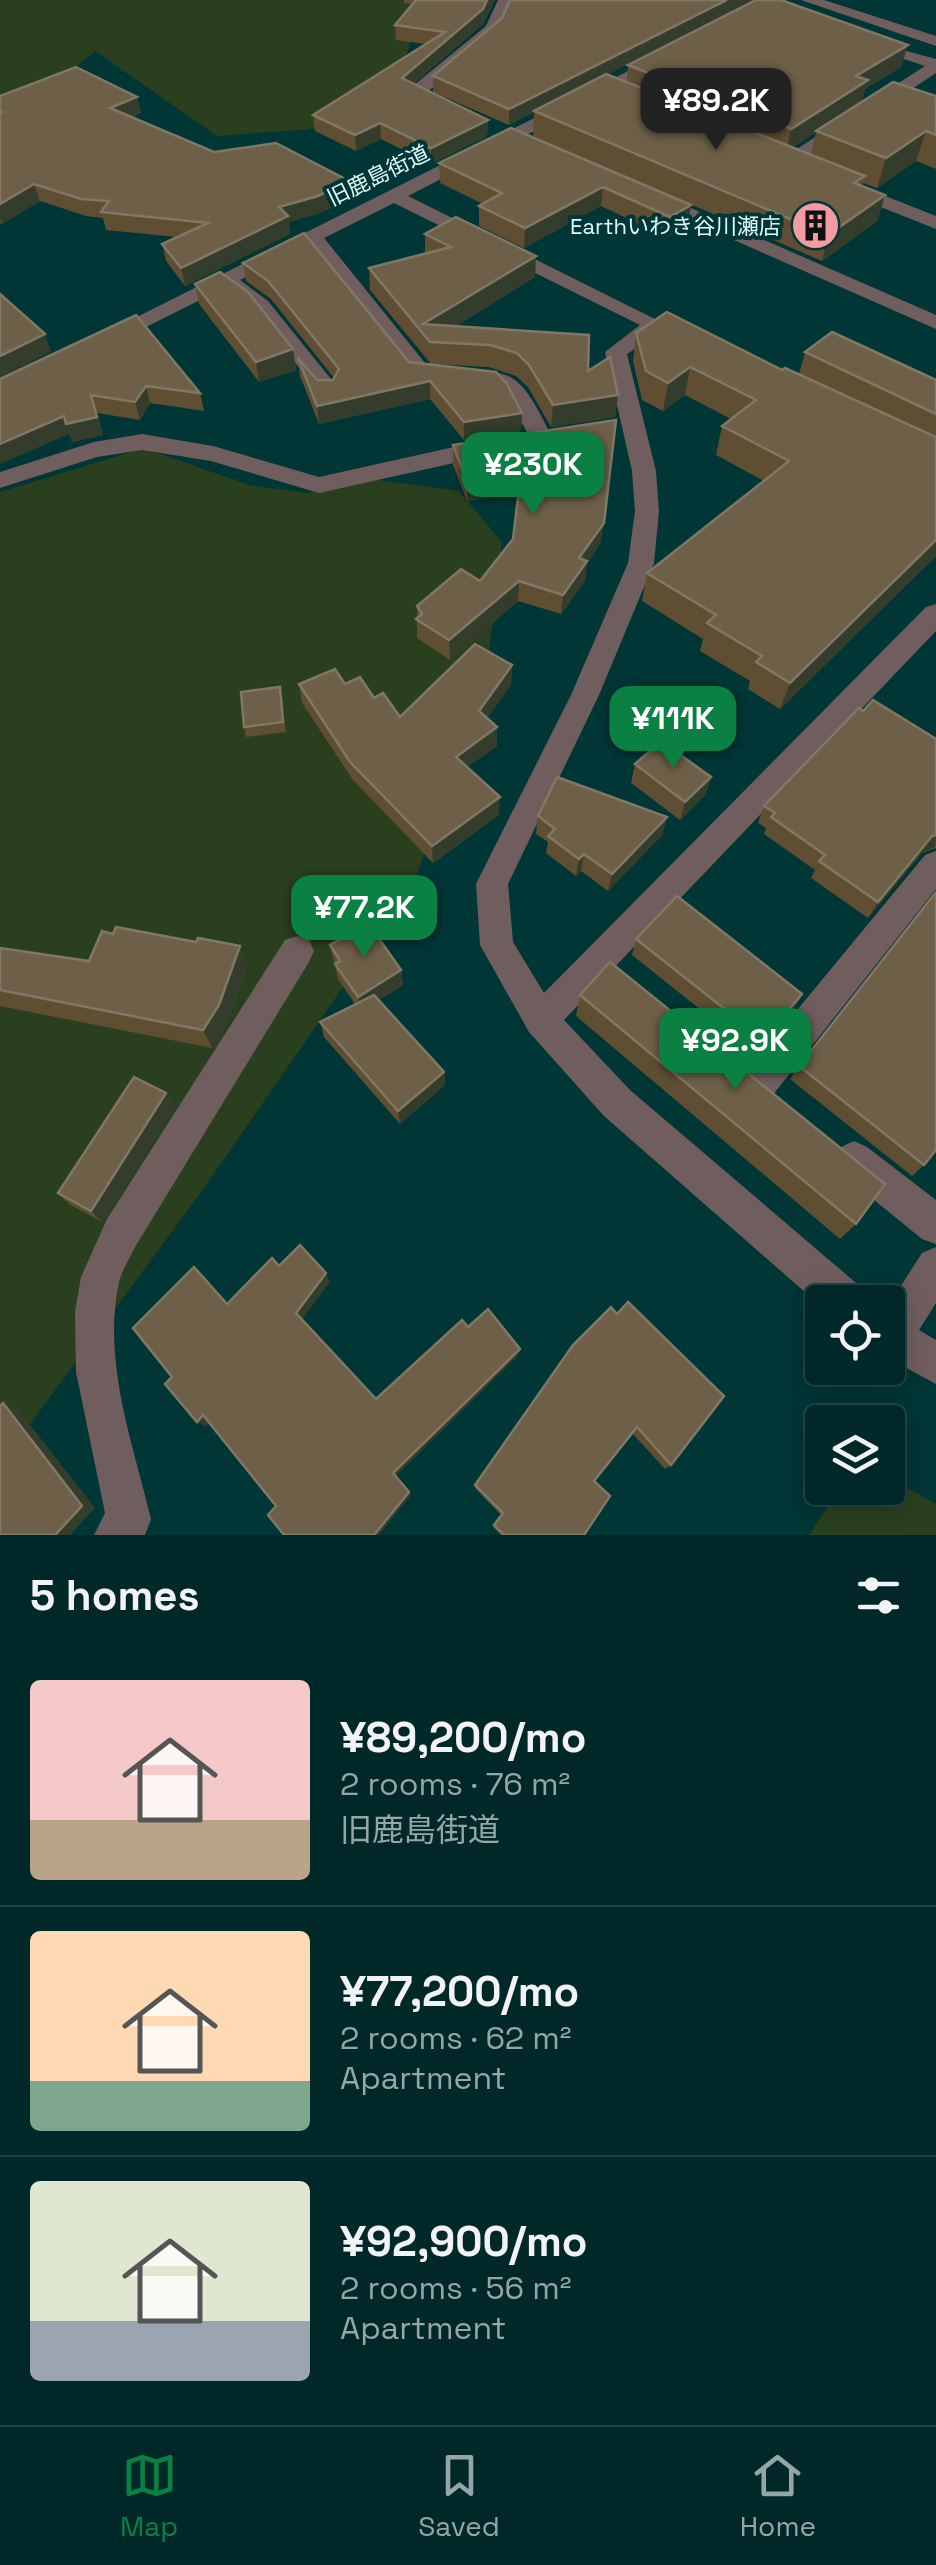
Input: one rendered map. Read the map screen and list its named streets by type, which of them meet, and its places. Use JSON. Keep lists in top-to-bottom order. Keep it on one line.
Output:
{"streets":{"street":["旧鹿島街道"]},"places":{"building":["Earthいわき谷川瀬店"]},"page":{"price":["¥89.2K","¥230K","¥111K","¥77.2K","¥92.9K"],"heading":"5 homes","list":[{"name":"¥89,200/mo","note":"2 rooms · 76 m² · 旧鹿島街道"},{"name":"¥77,200/mo","note":"2 rooms · 62 m² · Apartment"},{"name":"¥92,900/mo","note":"2 rooms · 56 m² · Apartment"}],"tabs":["Map","Saved","Home"]}}
